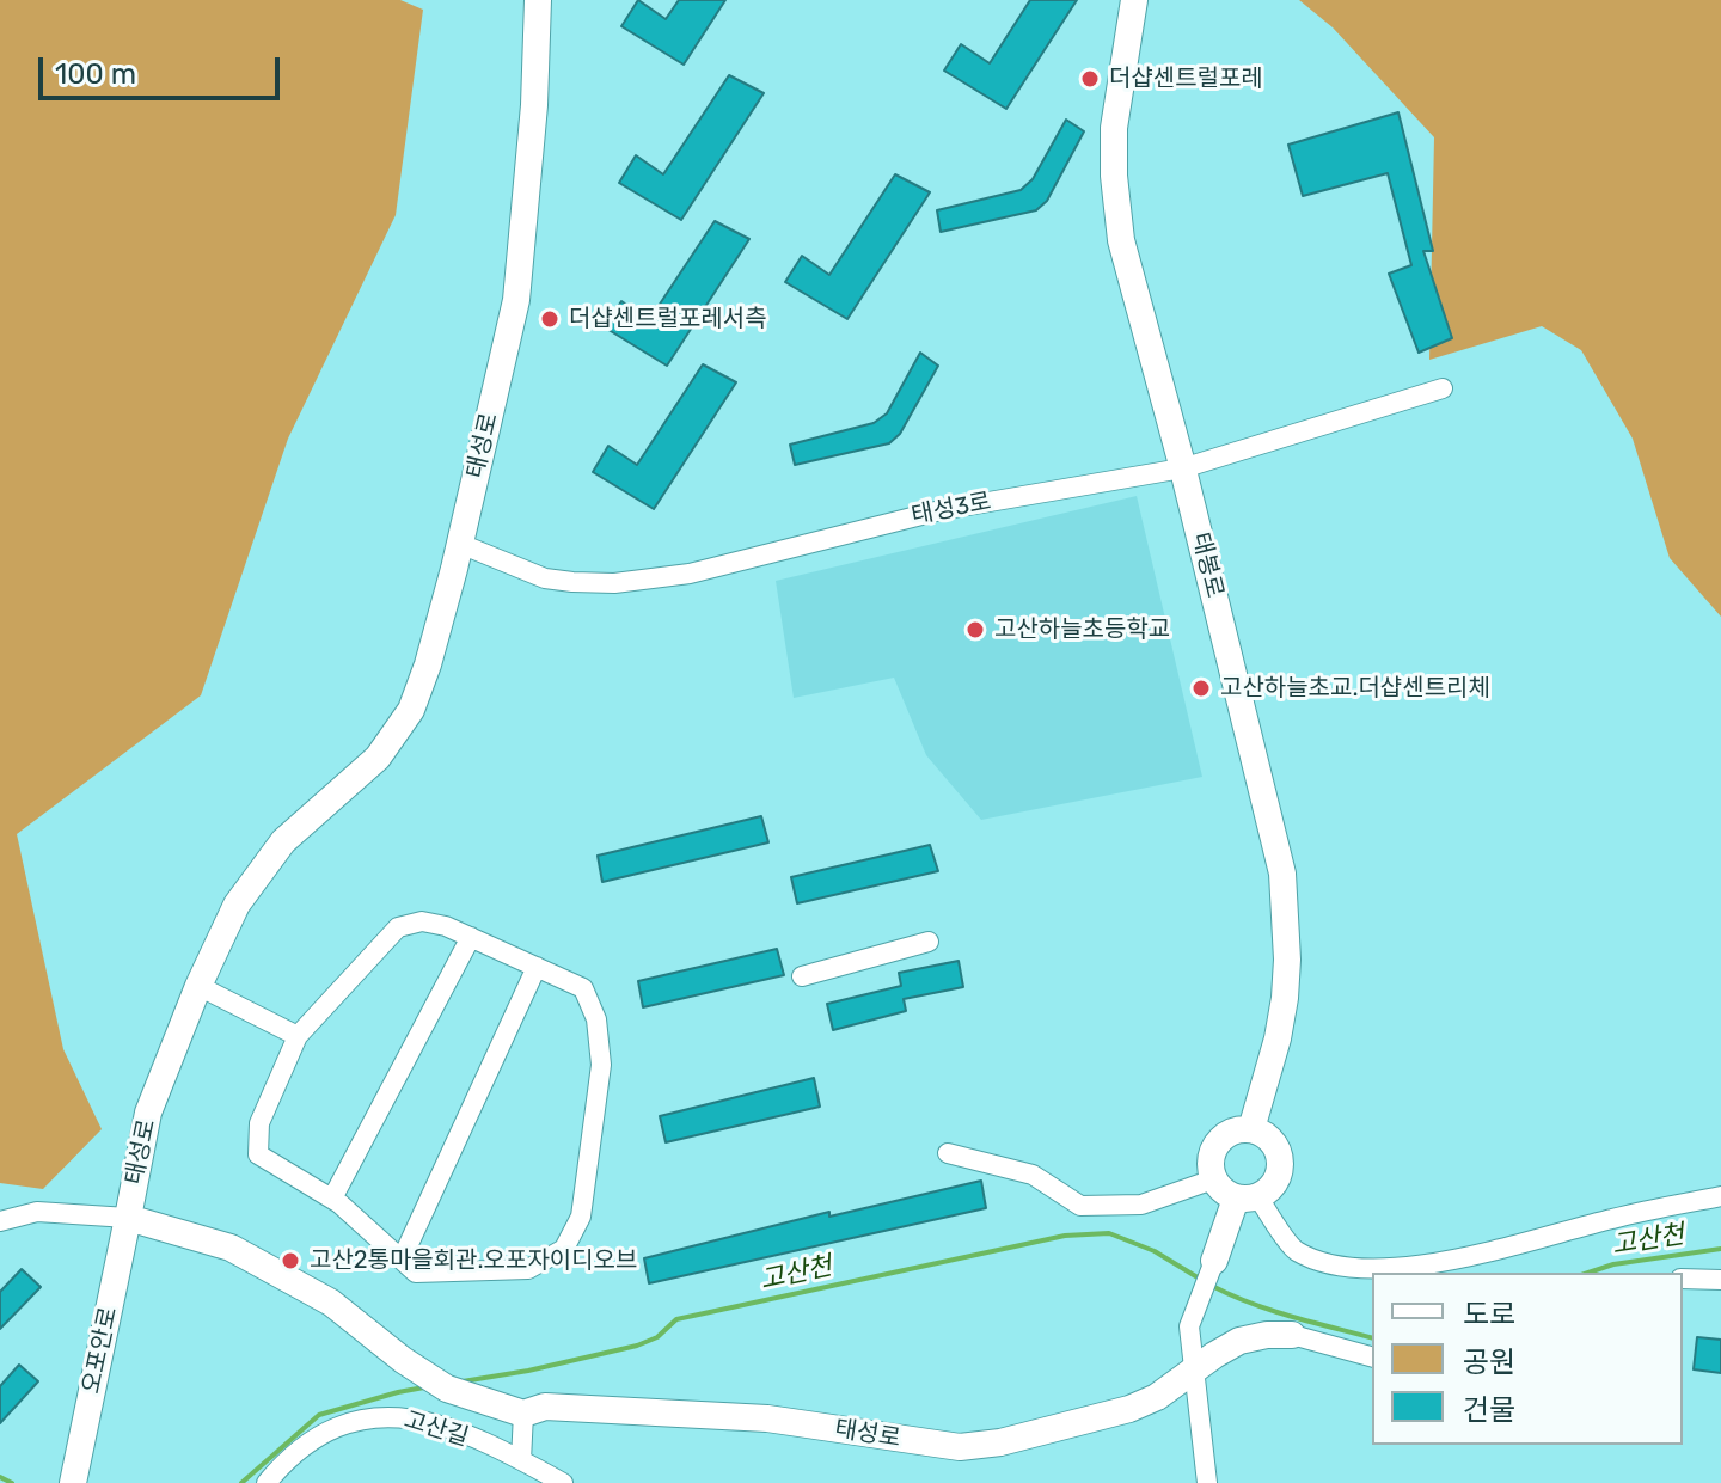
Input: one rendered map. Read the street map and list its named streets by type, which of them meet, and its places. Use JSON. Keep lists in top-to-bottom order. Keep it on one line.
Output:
{"streets":{"street":["태성로","태성3로","태봉로","오포안로","고산길"]},"crossings":[["태성로","태성3로"],["태성로","오포안로"],["태성3로","태봉로"]],"water":["고산천"],"places":["더샵센트럴포레","더샵센트럴포레서측","고산하늘초등학교","고산하늘초교.더샵센트리체","고산2통마을회관.오포자이디오브"],"legend":["도로","공원","건물"],"scale_bar":"100 m"}
